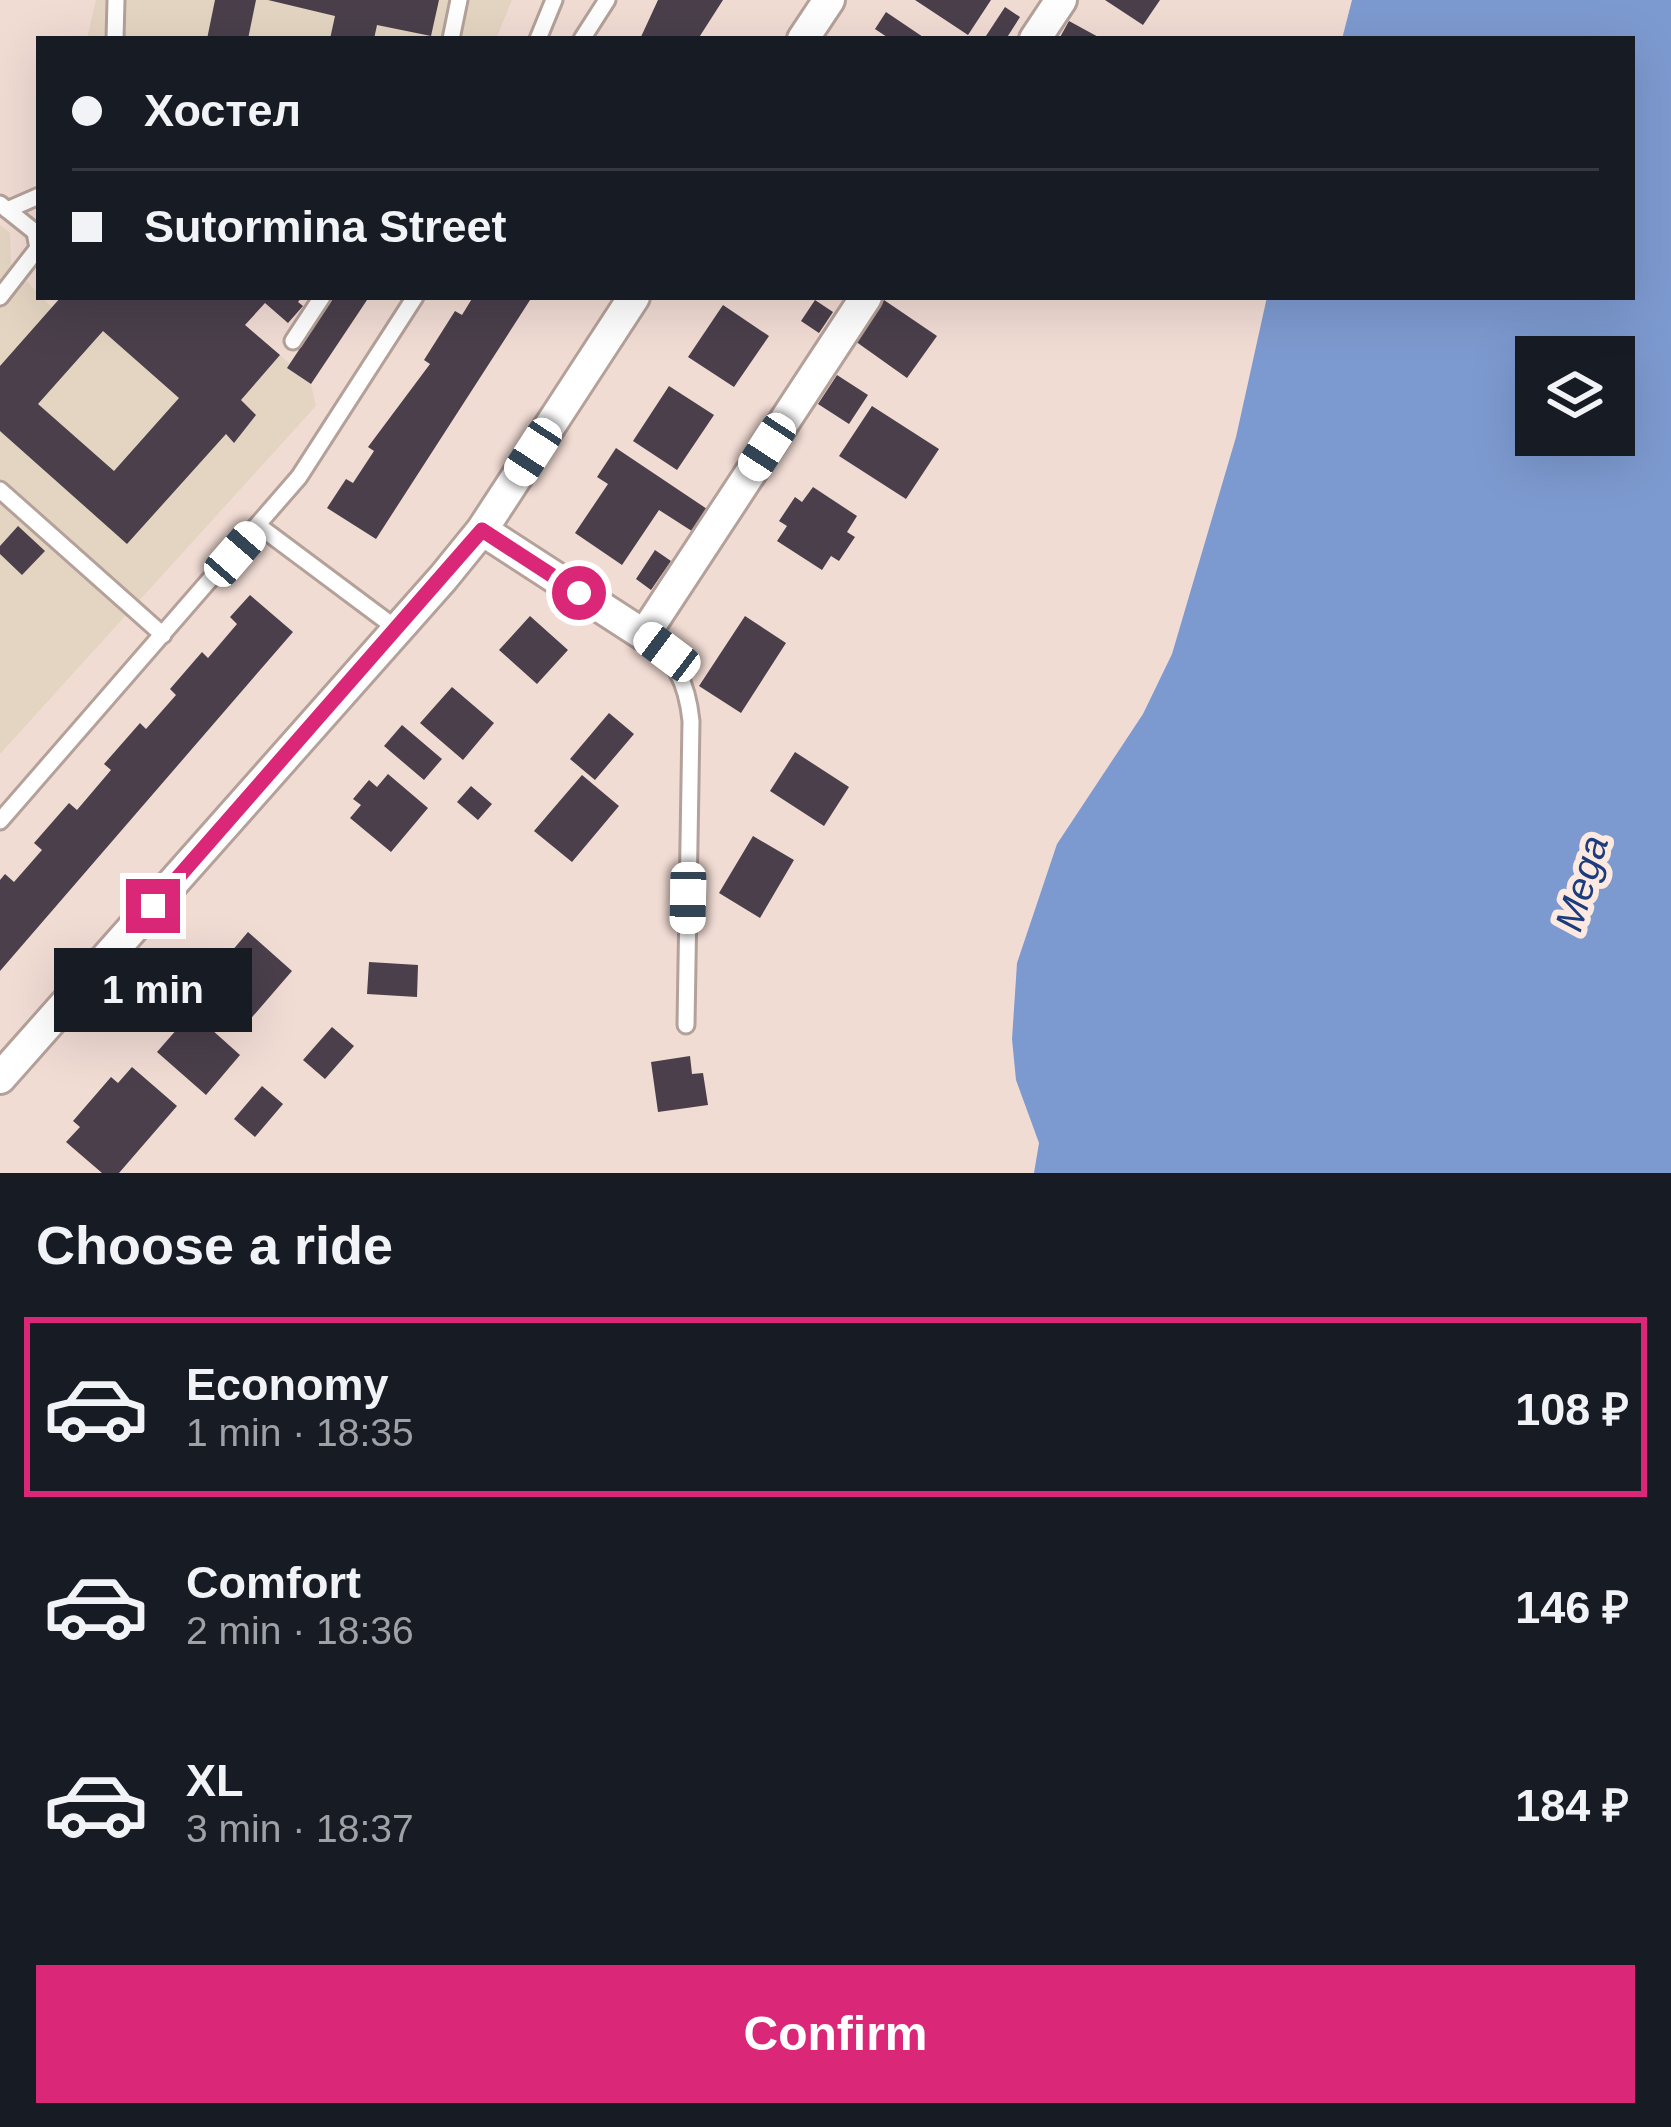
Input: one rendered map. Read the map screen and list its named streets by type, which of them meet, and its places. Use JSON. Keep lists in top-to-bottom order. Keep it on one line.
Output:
{"water":["Mega"],"page":{"banner":["Хостел","Sutormina Street"],"bubble":"1 min","heading":"Choose a ride","list":[{"name":"Economy","note":"1 min · 18:35","value":"108 ₽"},{"name":"Comfort","note":"2 min · 18:36","value":"146 ₽"},{"name":"XL","note":"3 min · 18:37","value":"184 ₽"}],"buttons":"Confirm"}}
